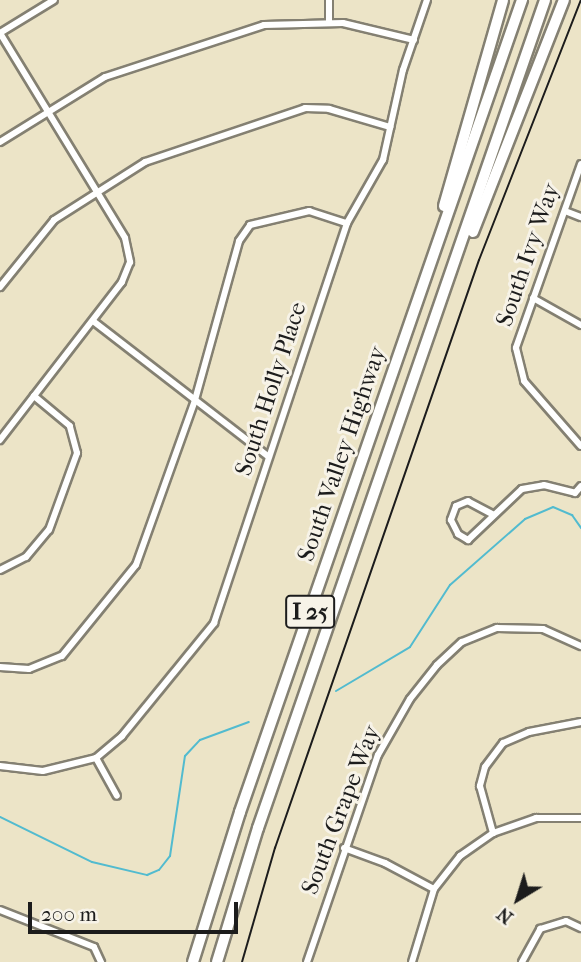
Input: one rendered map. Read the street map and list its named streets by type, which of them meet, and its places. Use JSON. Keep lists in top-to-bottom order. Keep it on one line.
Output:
{"streets":{"highway":["South Valley Highway","I 25"],"street":["South Ivy Way","South Holly Place","South Grape Way"]},"scale_bar":"200 m","north":"bottom left"}
